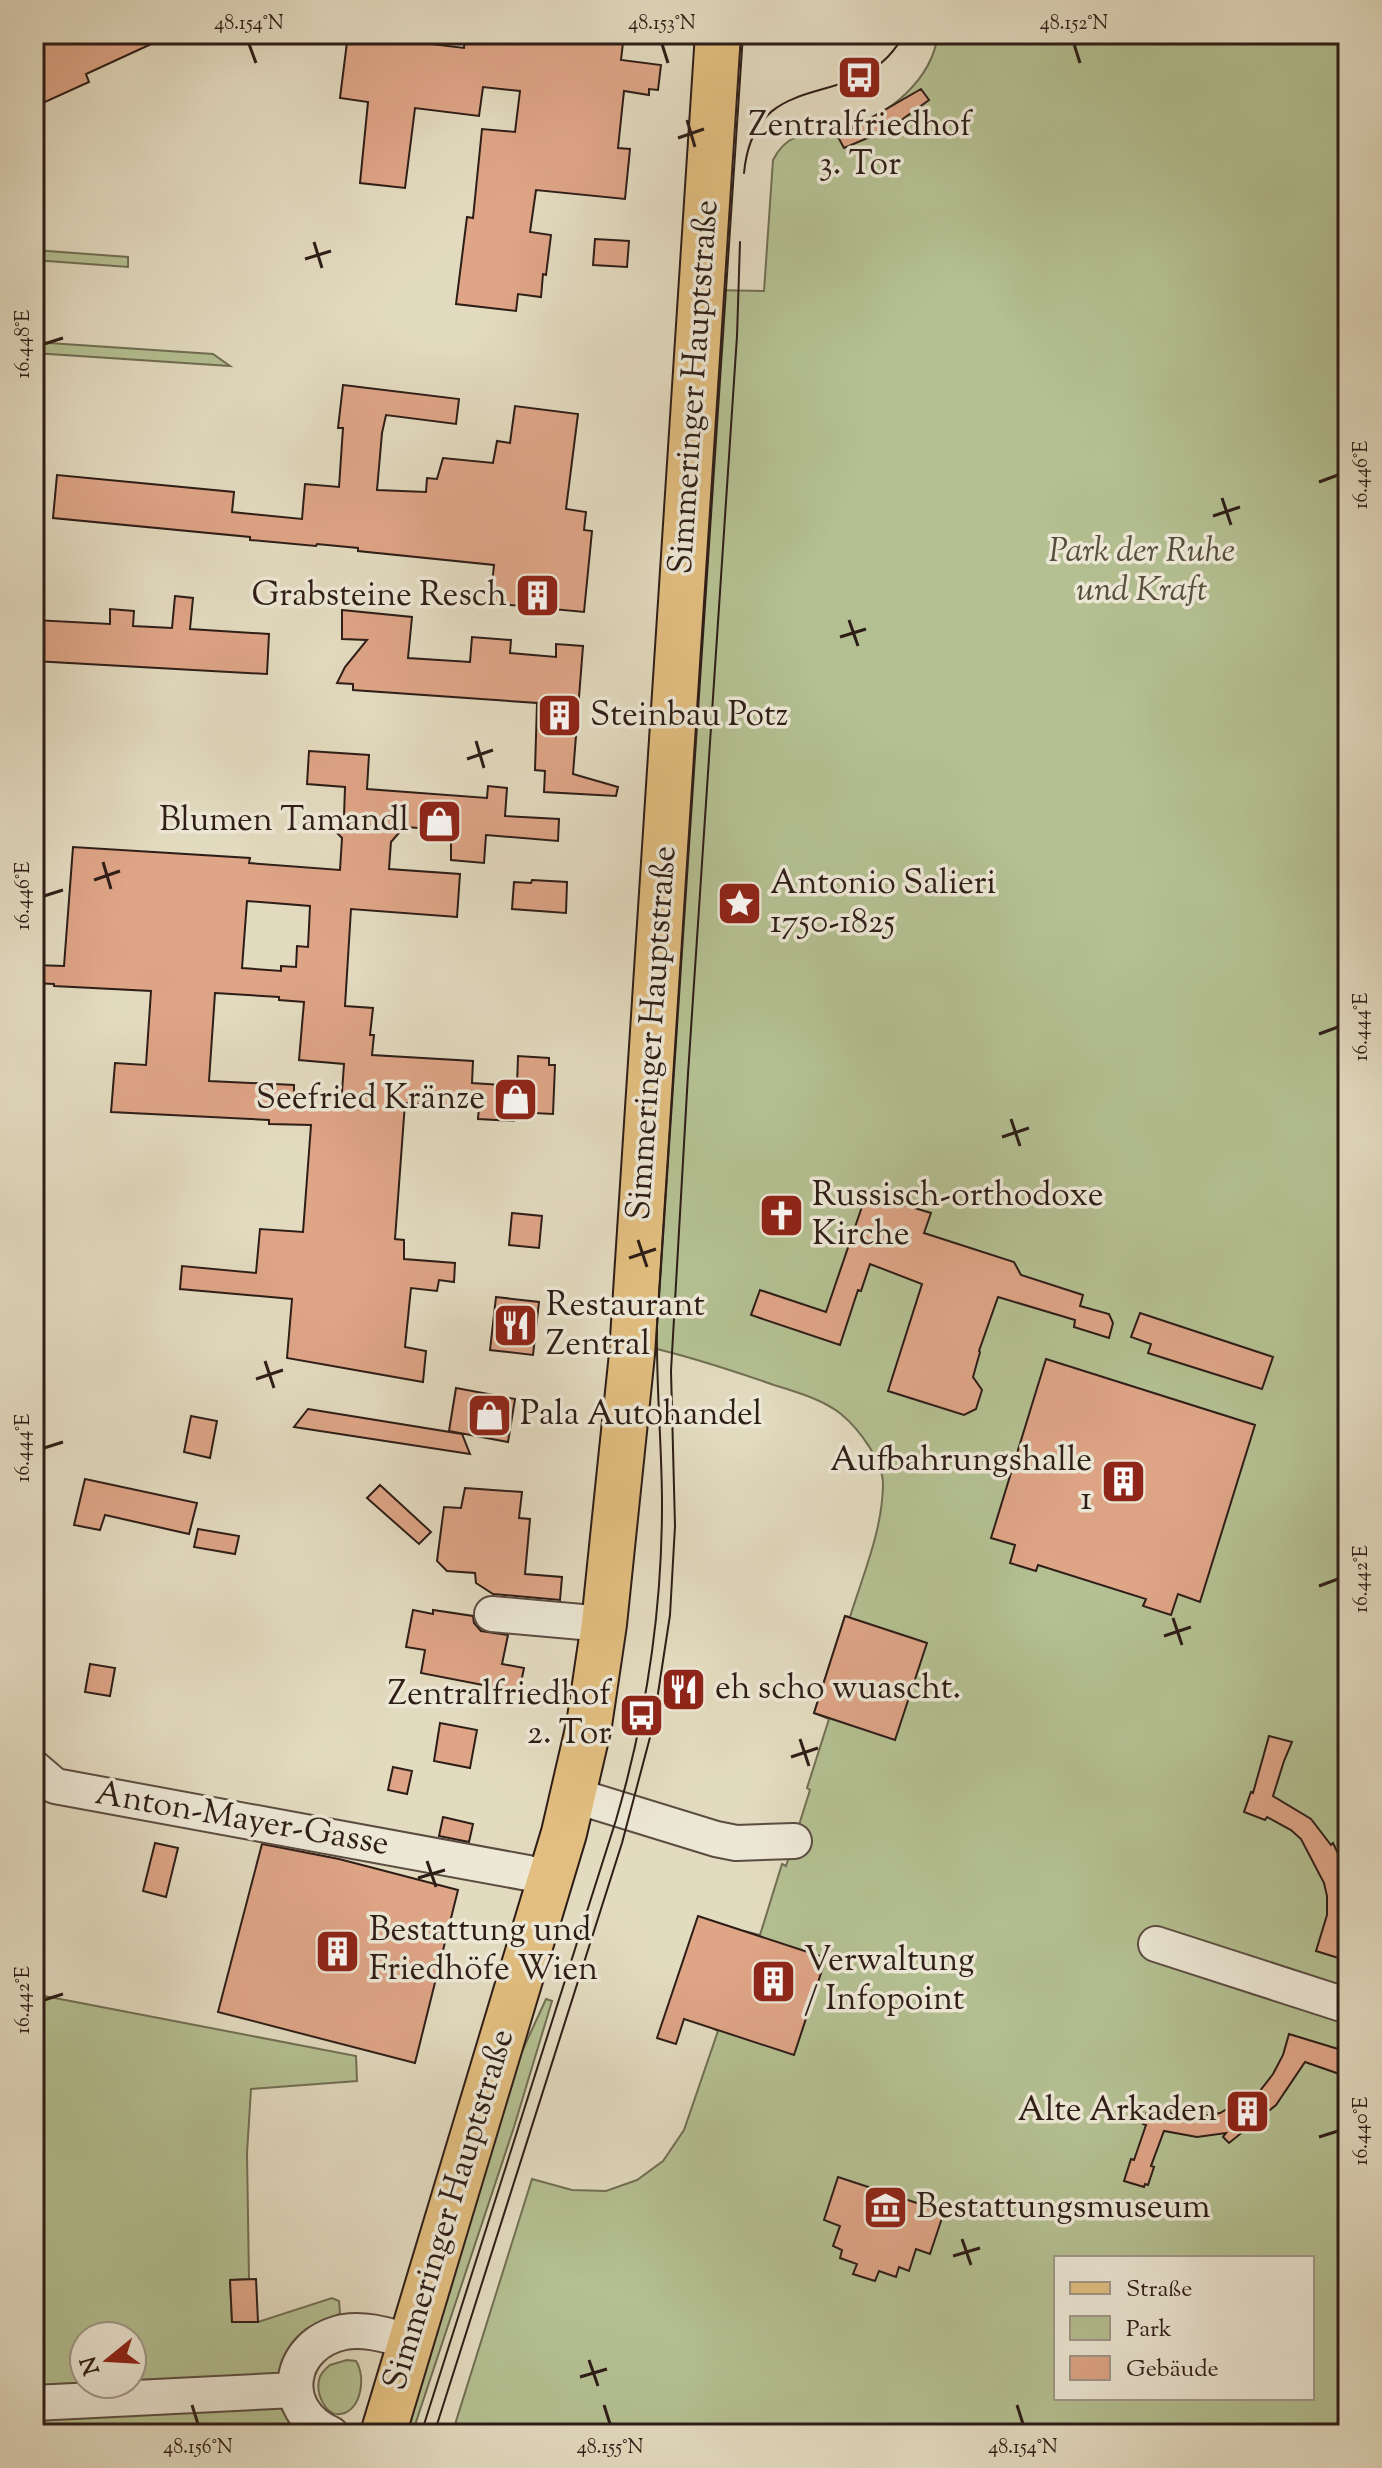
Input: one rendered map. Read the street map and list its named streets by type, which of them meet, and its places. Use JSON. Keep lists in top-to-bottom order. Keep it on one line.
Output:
{"streets":{"main road":["Simmeringer Hauptstraße"],"street":["Anton-Mayer-Gasse"]},"crossings":[["Simmeringer Hauptstraße","Anton-Mayer-Gasse"]],"parks":["Park der Ruhe und Kraft"],"places":{"bus stop":["Zentralfriedhof 3. Tor","Zentralfriedhof 2. Tor"],"building":["Grabsteine Resch","Steinbau Potz","Aufbahrungshalle 1","Bestattung und Friedhöfe Wien","Verwaltung / Infopoint","Alte Arkaden"],"shop":["Blumen Tamandl","Seefried Kränze","Pala Autohandel"],"place":["Antonio Salieri 1750-1825"],"church":["Russisch-orthodoxe Kirche"],"restaurant":["Restaurant Zentral","eh scho wuascht."],"museum":["Bestattungsmuseum"]},"legend":["Straße","Park","Gebäude"],"north":"left","coordinates":["48.154°N","48.153°N","48.152°N","16.448°E","16.446°E","16.444°E","16.442°E","16.440°E","48.156°N","48.155°N"]}
